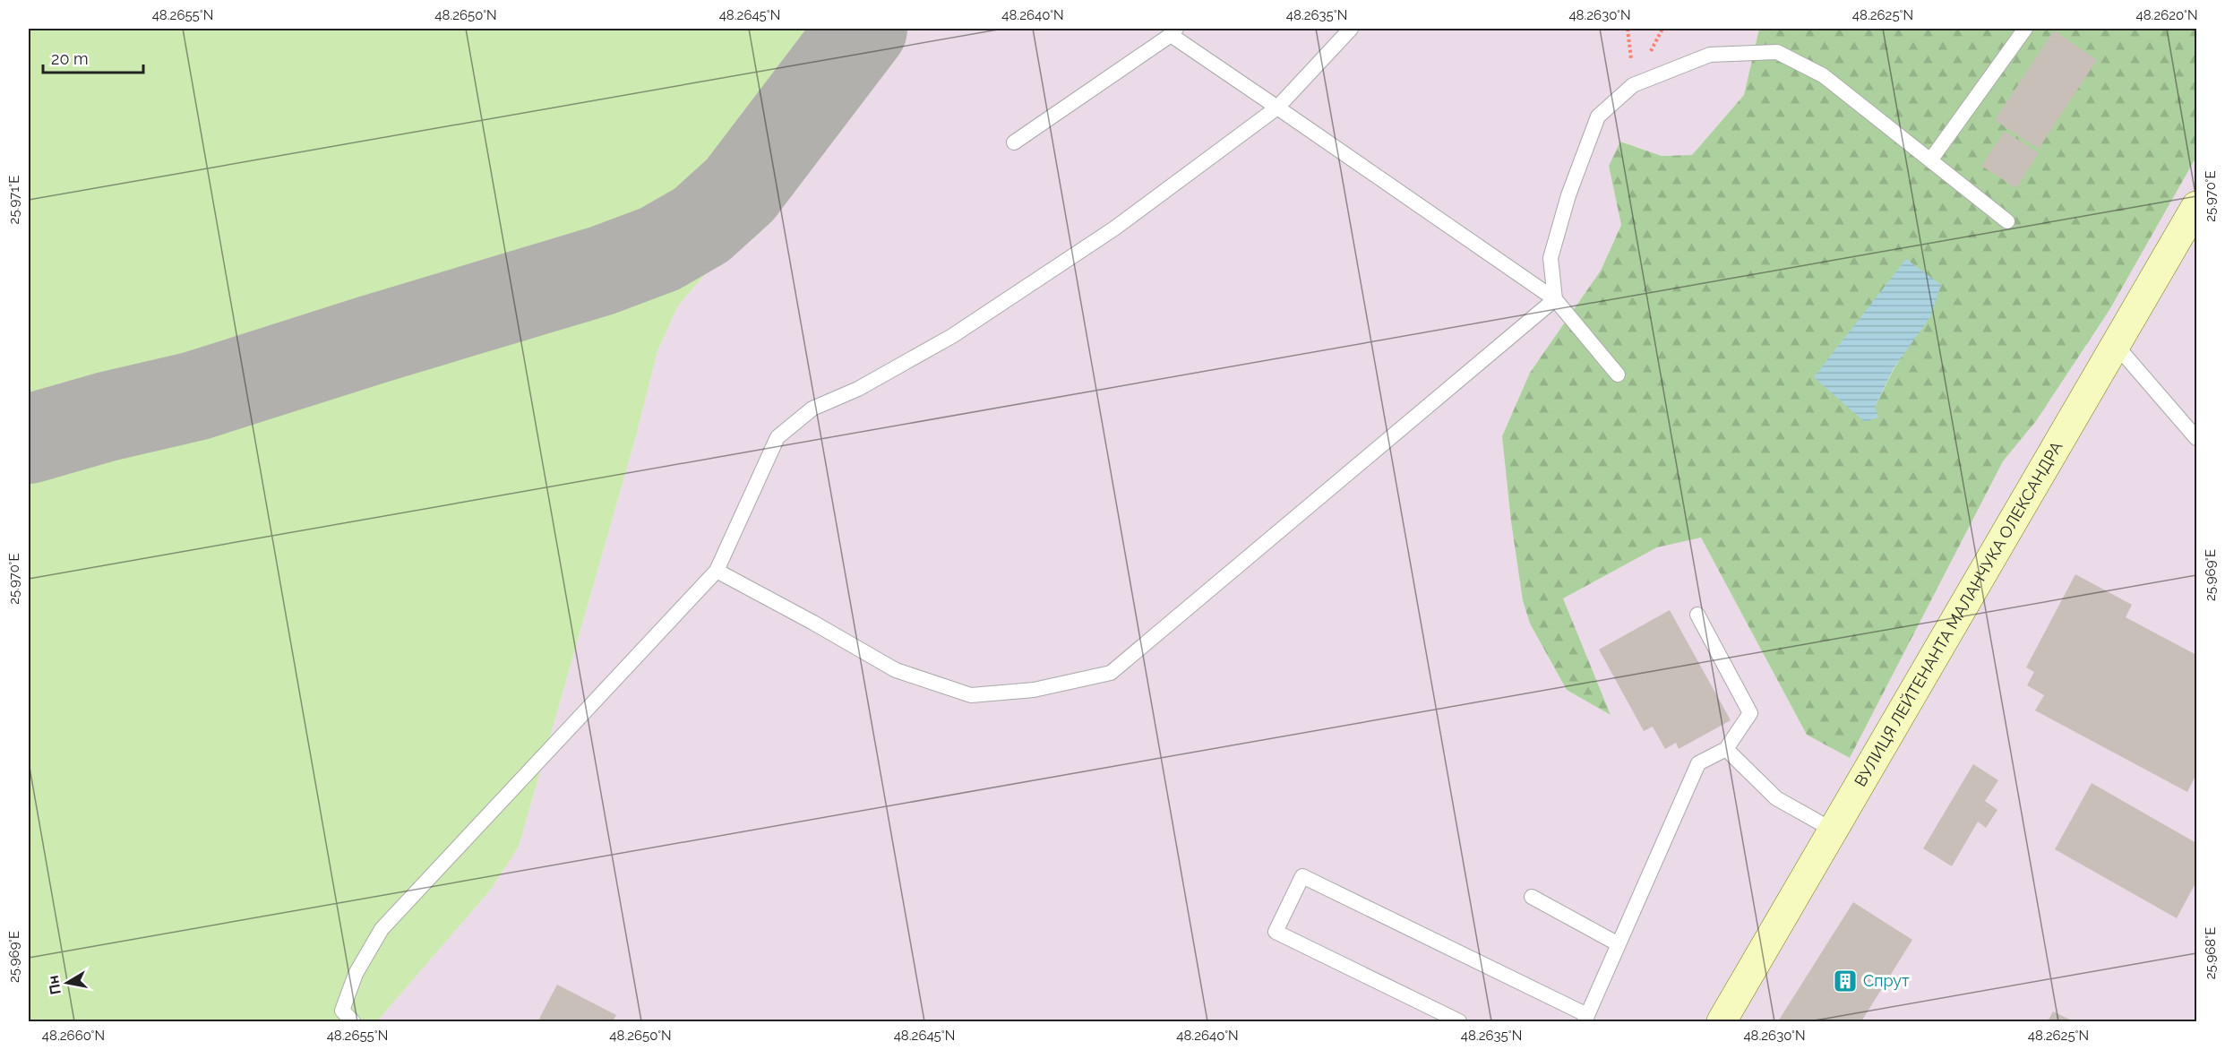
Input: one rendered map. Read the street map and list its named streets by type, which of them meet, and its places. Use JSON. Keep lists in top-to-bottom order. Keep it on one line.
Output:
{"streets":{"street":["ВУЛИЦЯ ЛЕЙТЕНАНТА МАЛАНЧУКА ОЛЕКСАНДРА"]},"places":{"building":["Спрут"]},"scale_bar":"20 m","north":"left","coordinates":["48.2655°N","48.2650°N","48.2645°N","48.2640°N","48.2635°N","48.2630°N","48.2625°N","48.2620°N","25.970°E","25.971°E","25.969°E","25.968°E","48.2660°N"]}
